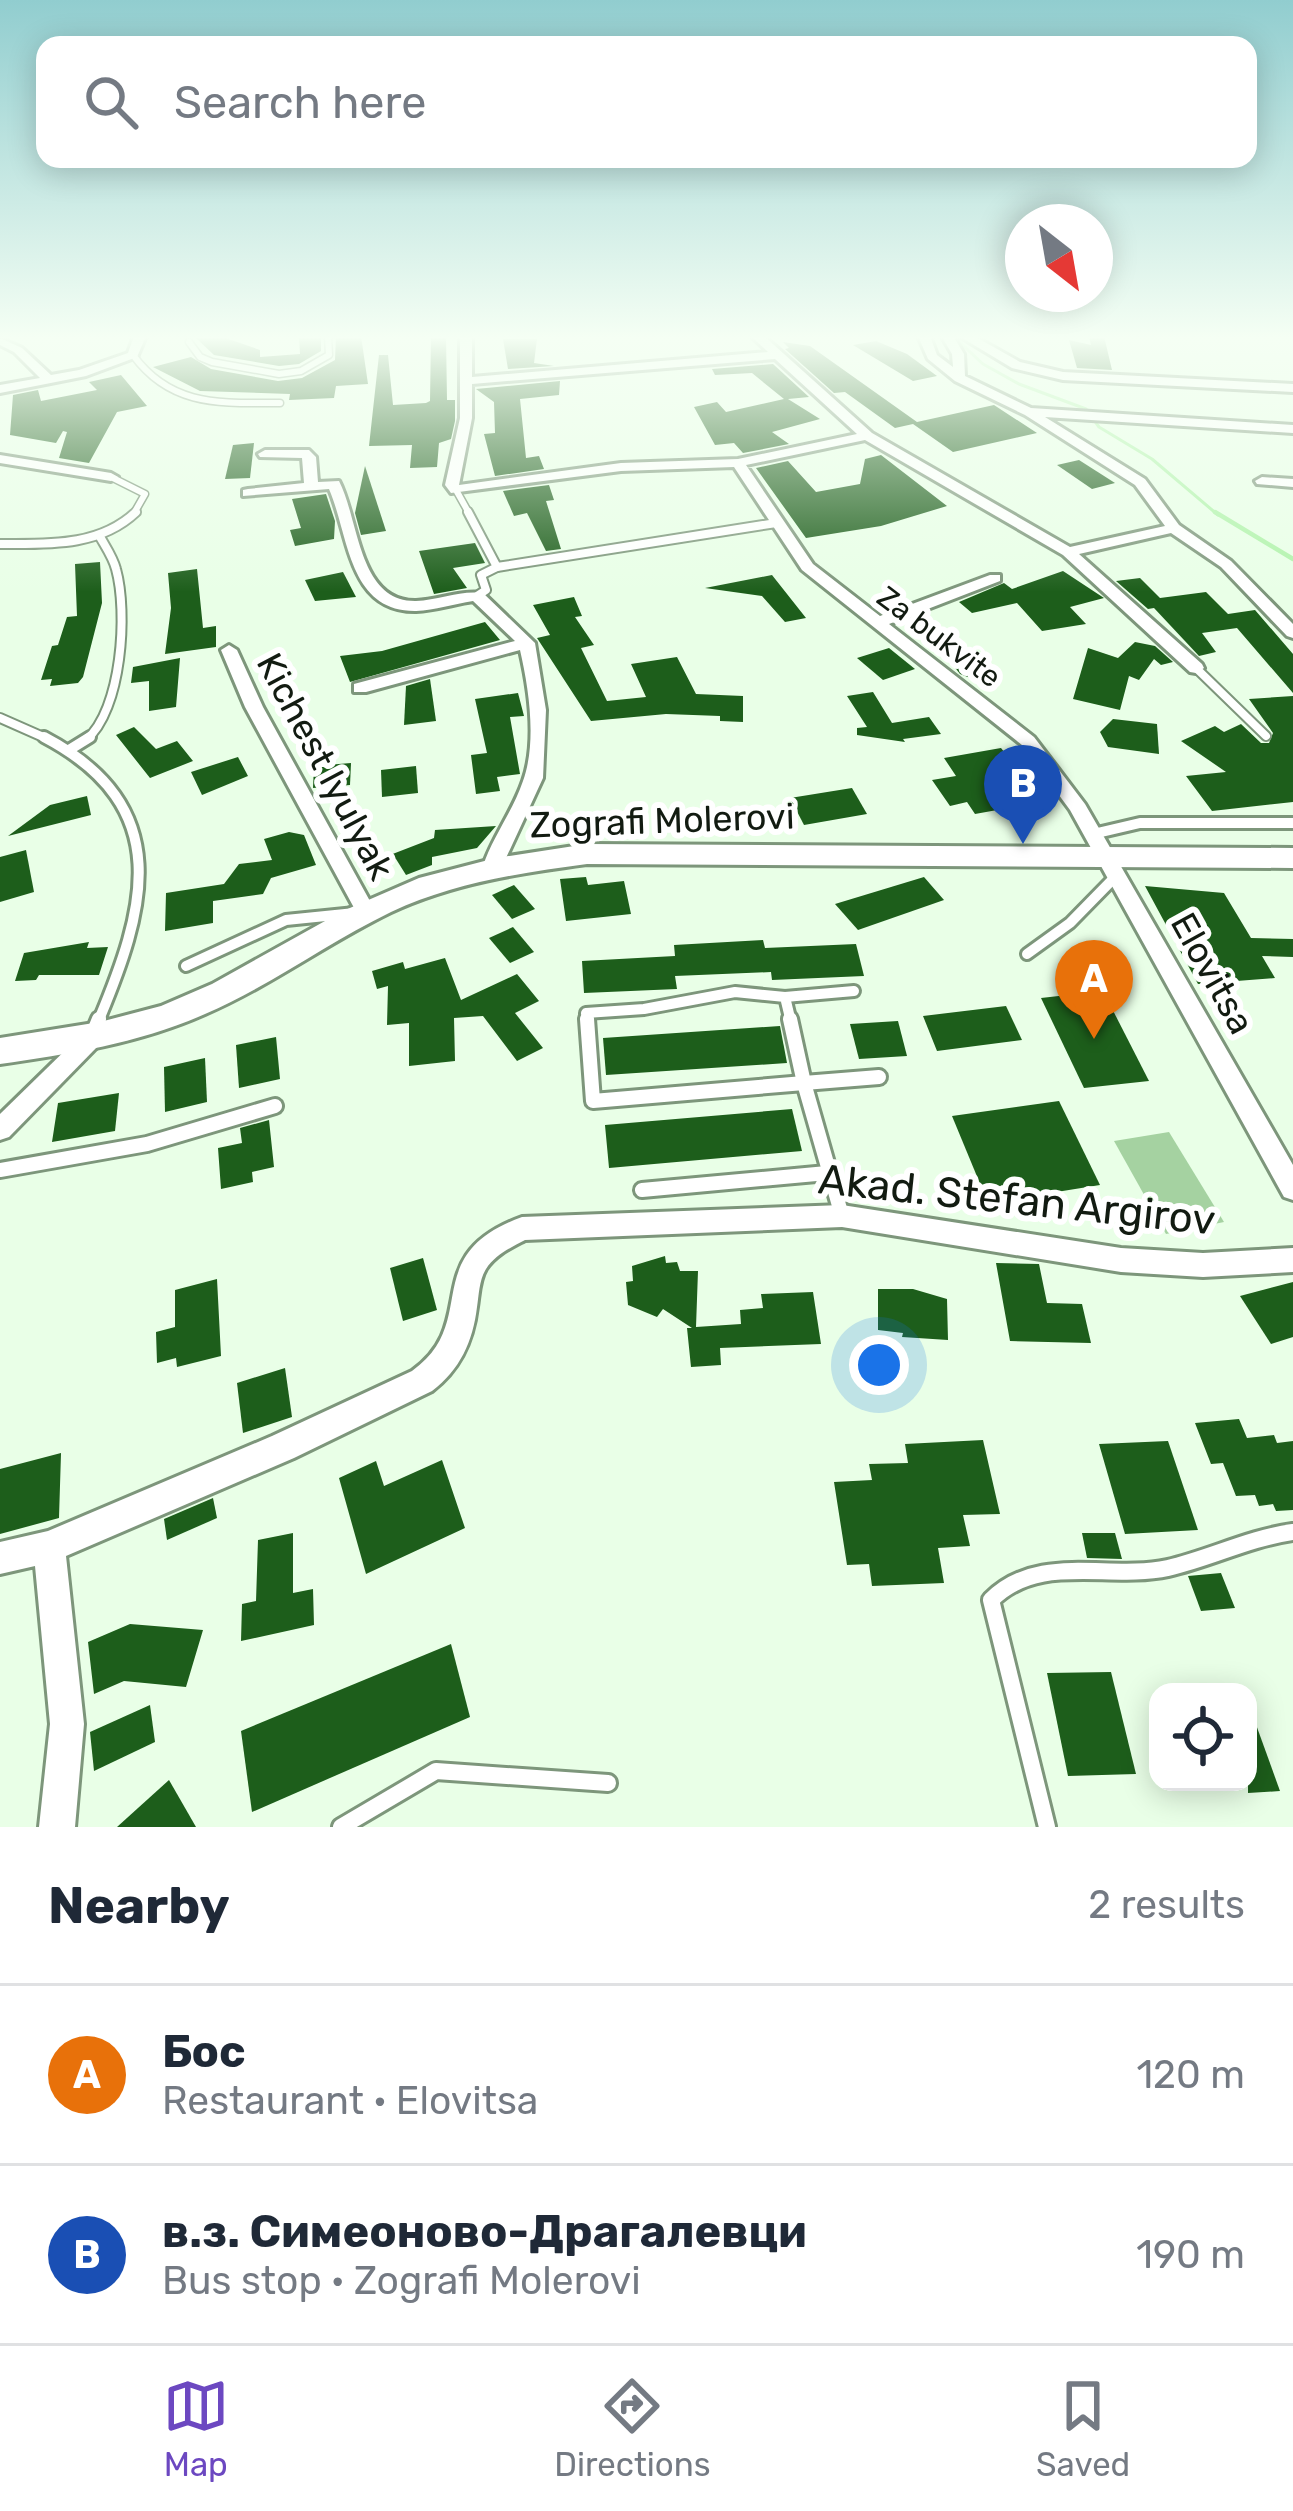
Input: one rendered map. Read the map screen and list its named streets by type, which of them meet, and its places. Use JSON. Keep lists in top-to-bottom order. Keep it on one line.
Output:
{"streets":{"street":["Za bukvite","Kichest lyulyak","Zografi Molerovi","Elovitsa","Akad. Stefan Argirov"]},"crossings":[["Za bukvite","Zografi Molerovi"],["Za bukvite","Elovitsa"],["Kichest lyulyak","Zografi Molerovi"],["Zografi Molerovi","Elovitsa"]],"north":"bottom right","page":{"search":"Search here","pins":["B","A"],"heading":["Nearby","2 results"],"list":[{"mark":"A","name":"Бос","note":"Restaurant · Elovitsa","value":"120 m"},{"mark":"B","name":"в.з. Симеоново-Драгалевци","note":"Bus stop · Zografi Molerovi","value":"190 m"}],"nav":["Map","Directions","Saved"]}}
